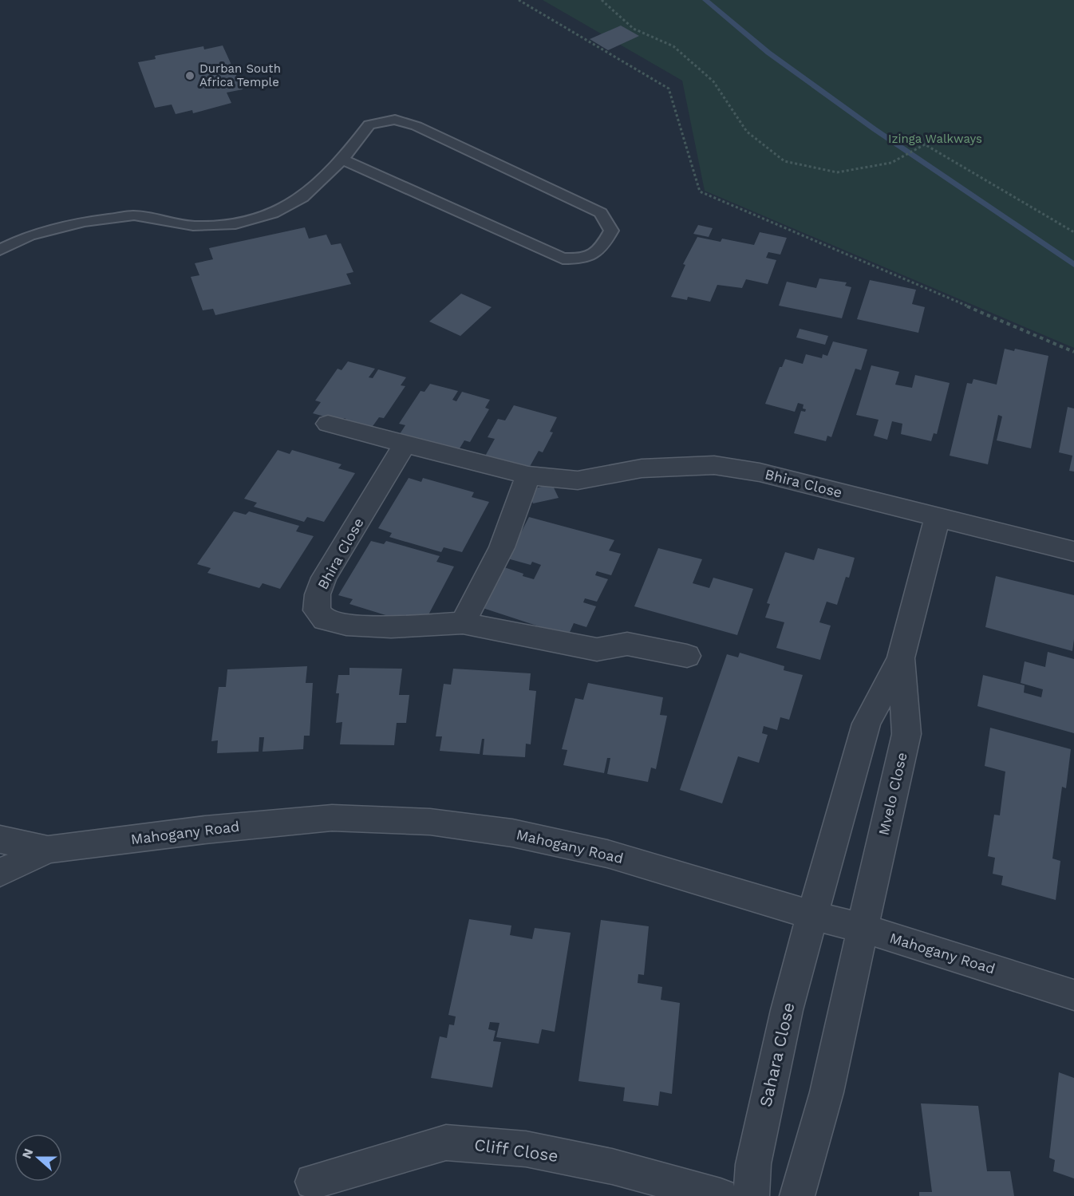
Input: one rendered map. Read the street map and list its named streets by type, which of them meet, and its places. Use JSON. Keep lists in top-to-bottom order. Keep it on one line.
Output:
{"streets":{"street":["Bhira Close","Mvelo Close","Mahogany Road","Sahara Close","Cliff Close"]},"crossings":[["Bhira Close","Mvelo Close"],["Mvelo Close","Mahogany Road"],["Mvelo Close","Sahara Close"],["Mahogany Road","Sahara Close"]],"parks":["Izinga Walkways"],"places":["Durban South Africa Temple"],"north":"left"}
